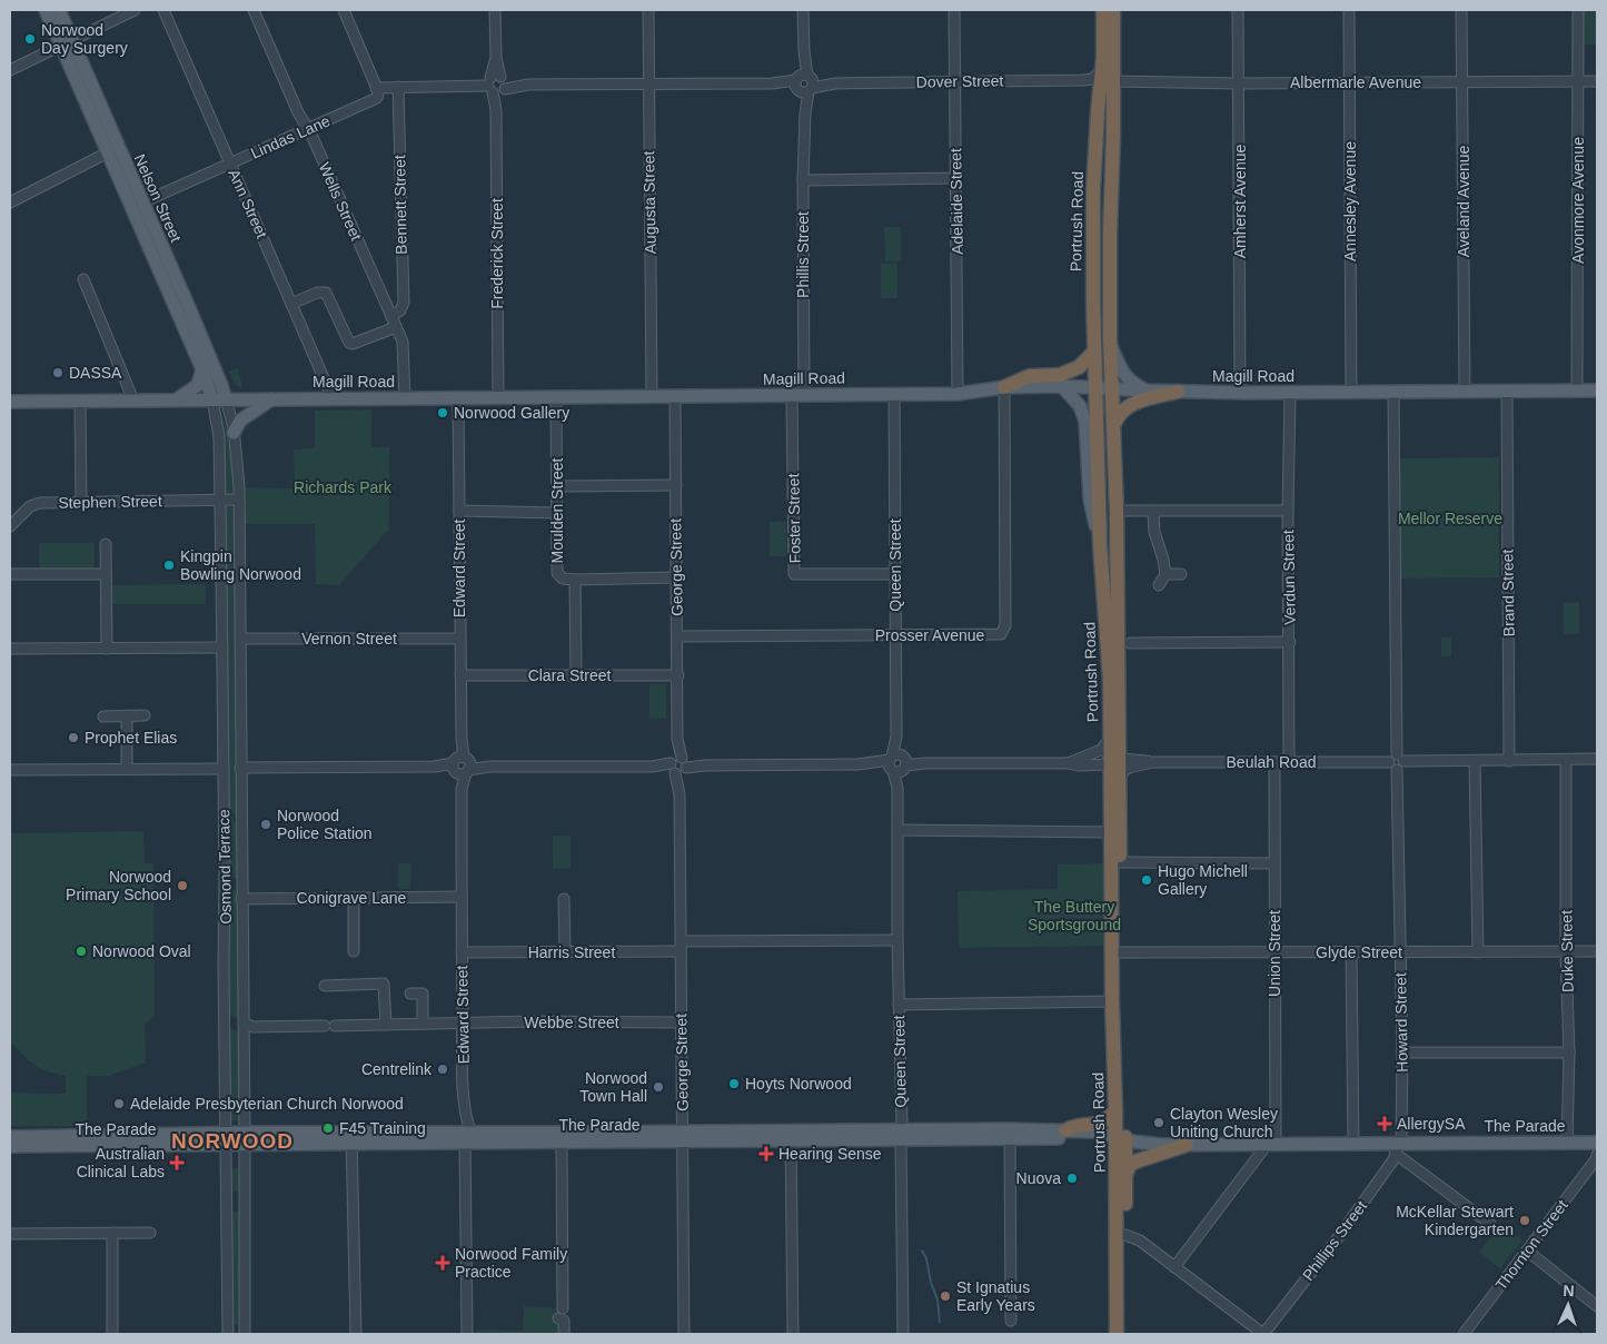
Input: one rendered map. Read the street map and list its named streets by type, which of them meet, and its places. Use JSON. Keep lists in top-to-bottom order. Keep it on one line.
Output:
{"streets":{"highway":["Portrush Road"],"main road":["Nelson Street","Magill Road","The Parade"],"street":["Dover Street","Albermarle Avenue","Lindas Lane","Avonmore Avenue","Wells Street","Adelaide Street","Amherst Avenue","Annesley Avenue","Aveland Avenue","Augusta Street","Ann Street","Bennett Street","Frederick Street","Phillis Street","Stephen Street","Moulden Street","Foster Street","Queen Street","George Street","Edward Street","Verdun Street","Brand Street","Prosser Avenue","Vernon Street","Clara Street","Beulah Road","Osmond Terrace","Conigrave Lane","Duke Street","Harris Street","Glyde Street","Union Street","Webbe Street","Howard Street","Phillips Street","Thornton Street"]},"crossings":[["Dover Street","Lindas Lane"],["Dover Street","Adelaide Street"],["Dover Street","Augusta Street"],["Dover Street","Bennett Street"],["Dover Street","Portrush Road"],["Dover Street","Frederick Street"],["Dover Street","Phillis Street"],["Albermarle Avenue","Avonmore Avenue"],["Albermarle Avenue","Amherst Avenue"],["Albermarle Avenue","Annesley Avenue"],["Albermarle Avenue","Aveland Avenue"],["Albermarle Avenue","Portrush Road"],["Lindas Lane","Nelson Street"],["Lindas Lane","Wells Street"],["Lindas Lane","Ann Street"],["Nelson Street","Magill Road"],["Nelson Street","Osmond Terrace"],["Avonmore Avenue","Magill Road"],["Wells Street","Bennett Street"],["Wells Street","Magill Road"],["Adelaide Street","Magill Road"],["Amherst Avenue","Magill Road"],["Annesley Avenue","Magill Road"],["Aveland Avenue","Magill Road"],["Augusta Street","Magill Road"],["Ann Street","Magill Road"],["Portrush Road","Magill Road"],["Portrush Road","Beulah Road"],["Portrush Road","Glyde Street"],["Portrush Road","The Parade"],["Frederick Street","Magill Road"],["Phillis Street","Magill Road"],["Phillis Street","Foster Street"],["Magill Road","Moulden Street"],["Magill Road","Foster Street"],["Magill Road","Queen Street"],["Magill Road","George Street"],["Magill Road","Edward Street"],["Magill Road","Verdun Street"],["Magill Road","Brand Street"],["Magill Road","Prosser Avenue"],["Magill Road","Osmond Terrace"],["Stephen Street","Osmond Terrace"],["Moulden Street","Clara Street"],["Foster Street","Queen Street"],["Queen Street","Prosser Avenue"],["Queen Street","Beulah Road"],["Queen Street","Harris Street"],["Queen Street","The Parade"],["George Street","Prosser Avenue"],["George Street","Clara Street"],["George Street","Beulah Road"],["George Street","Harris Street"],["George Street","Webbe Street"],["George Street","The Parade"],["Edward Street","Vernon Street"],["Edward Street","Clara Street"],["Edward Street","Beulah Road"],["Edward Street","Conigrave Lane"],["Edward Street","Harris Street"],["Edward Street","Webbe Street"],["Edward Street","The Parade"],["Verdun Street","Beulah Road"],["Brand Street","Beulah Road"],["Vernon Street","Osmond Terrace"],["Beulah Road","Osmond Terrace"],["Beulah Road","Duke Street"],["Beulah Road","Union Street"],["Beulah Road","Howard Street"],["Osmond Terrace","Conigrave Lane"],["Osmond Terrace","Webbe Street"],["Osmond Terrace","The Parade"],["Duke Street","Glyde Street"],["Duke Street","The Parade"],["Glyde Street","Union Street"],["Glyde Street","Howard Street"],["Union Street","The Parade"],["Howard Street","The Parade"],["Howard Street","Phillips Street"],["The Parade","Phillips Street"]],"districts":["NORWOOD"],"parks":["Richards Park","Mellor Reserve","The Buttery Sportsground"],"places":{"other":["Norwood Day Surgery","DASSA","Norwood Gallery","Kingpin Bowling Norwood","Prophet Elias","Norwood Police Station","Hugo Michell Gallery","Norwood Primary School","Norwood Oval","Centrelink","Hoyts Norwood","Norwood Town Hall","Adelaide Presbyterian Church Norwood","Clayton Wesley Uniting Church","F45 Training","Nuova","McKellar Stewart Kindergarten","St Ignatius Early Years"],"health":["AllergySA","Hearing Sense","Australian Clinical Labs","Norwood Family Practice"]},"north":"top"}
